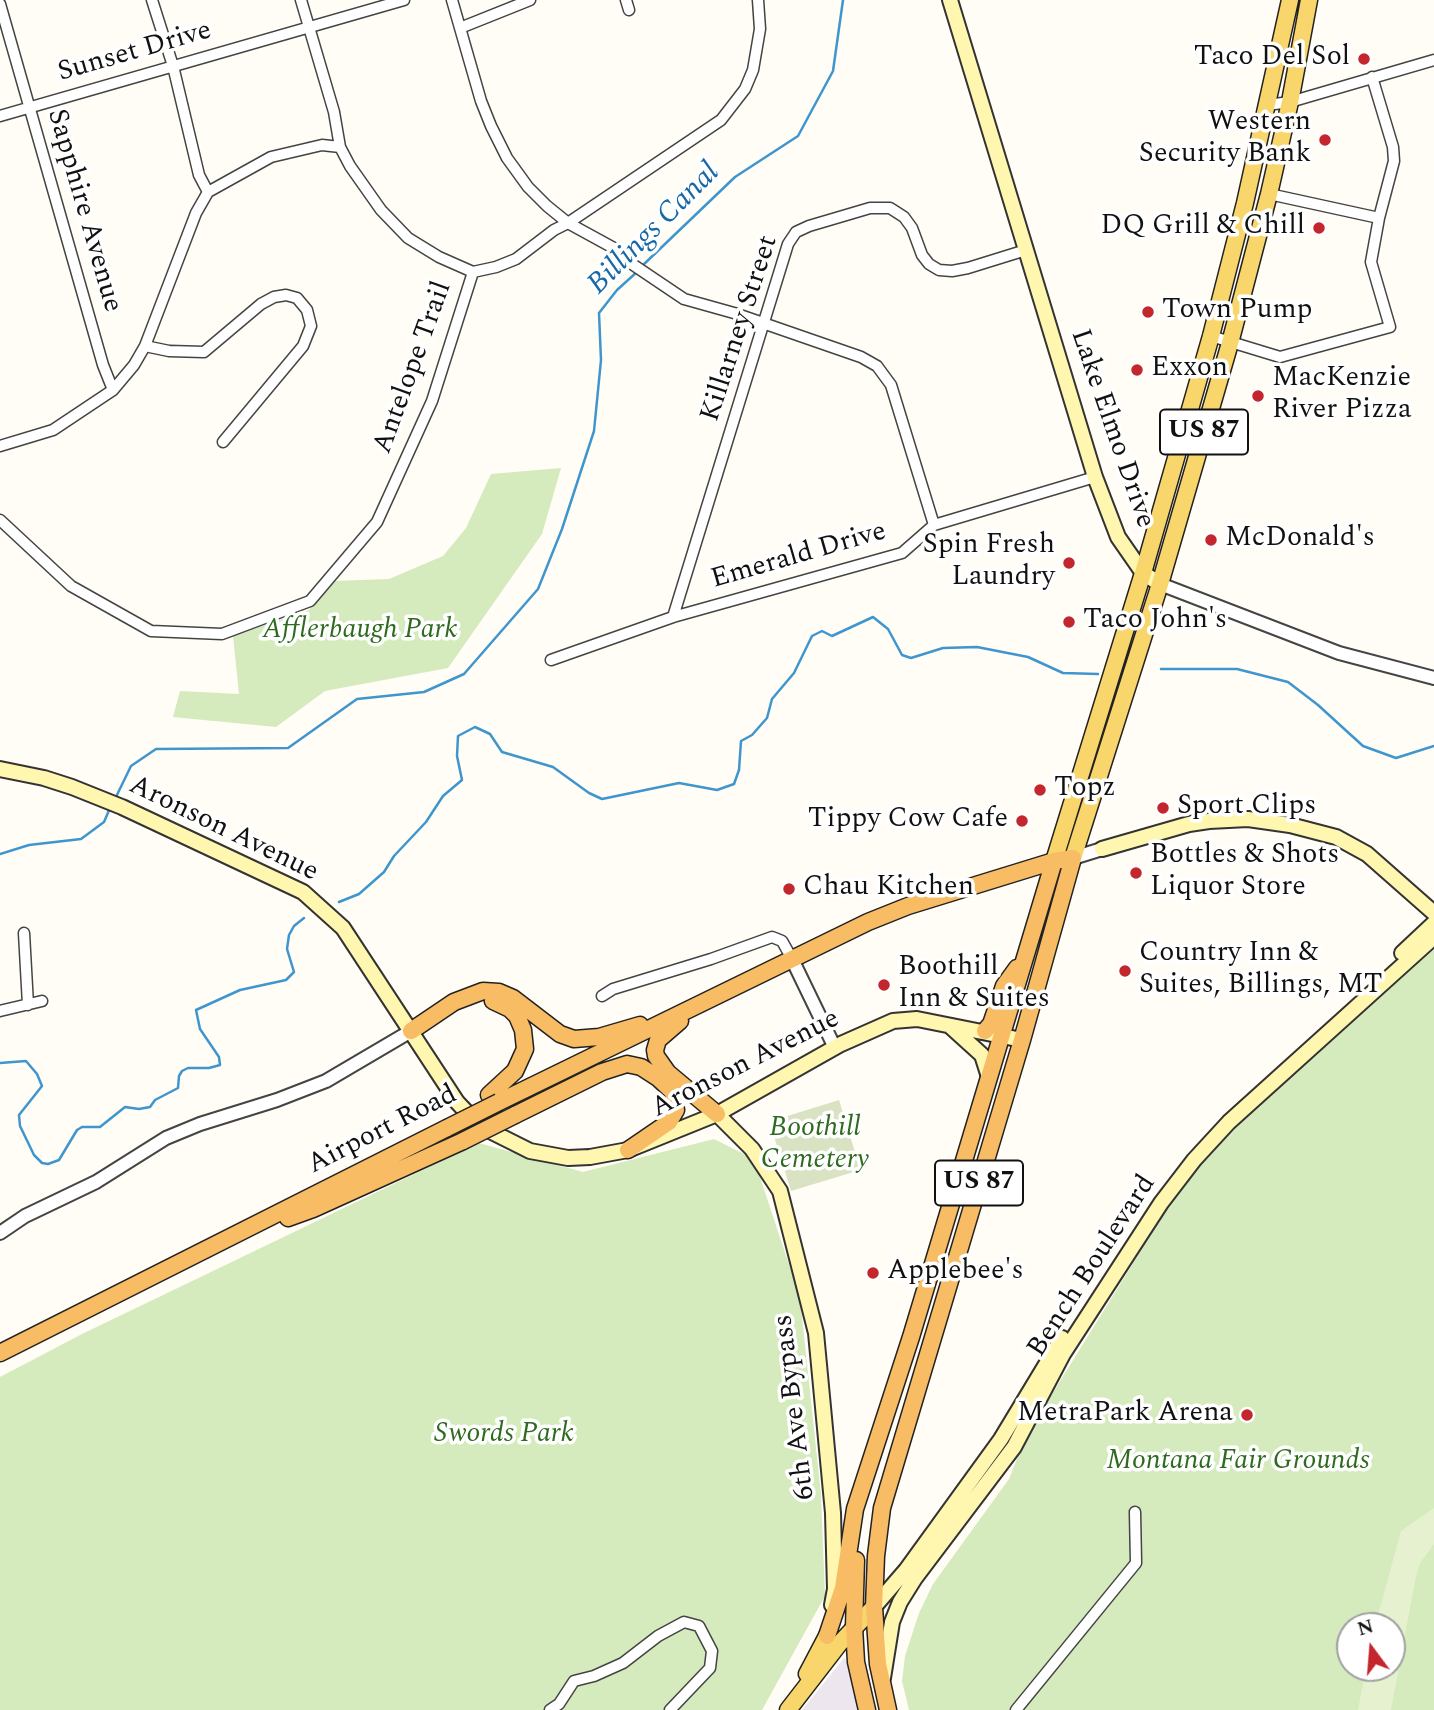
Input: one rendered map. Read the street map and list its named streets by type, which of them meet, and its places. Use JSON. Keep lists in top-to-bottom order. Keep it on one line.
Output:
{"streets":{"highway":["US 87","Airport Road"],"main road":["Lake Elmo Drive","Aronson Avenue","Bench Boulevard","6th Ave Bypass"],"street":["Sunset Drive","Sapphire Avenue","Killarney Street","Antelope Trail","Emerald Drive"]},"crossings":[["Sunset Drive","Sapphire Avenue"],["Killarney Street","Lake Elmo Drive"],["Killarney Street","Emerald Drive"],["Lake Elmo Drive","US 87"],["Lake Elmo Drive","Emerald Drive"],["US 87","Aronson Avenue"],["US 87","Airport Road"],["US 87","Bench Boulevard"],["Aronson Avenue","6th Ave Bypass"]],"water":["Billings Canal"],"parks":["Afflerbaugh Park","Boothill Cemetery","Swords Park","Montana Fair Grounds"],"places":["Taco Del Sol","Western Security Bank","DQ Grill & Chill","Town Pump","Exxon","MacKenzie River Pizza","McDonald's","Spin Fresh Laundry","Taco John's","Topz","Sport Clips","Tippy Cow Cafe","Bottles & Shots Liquor Store","Chau Kitchen","Country Inn & Suites, Billings, MT","Boothill Inn & Suites","Applebee's","MetraPark Arena"],"north":"top"}
